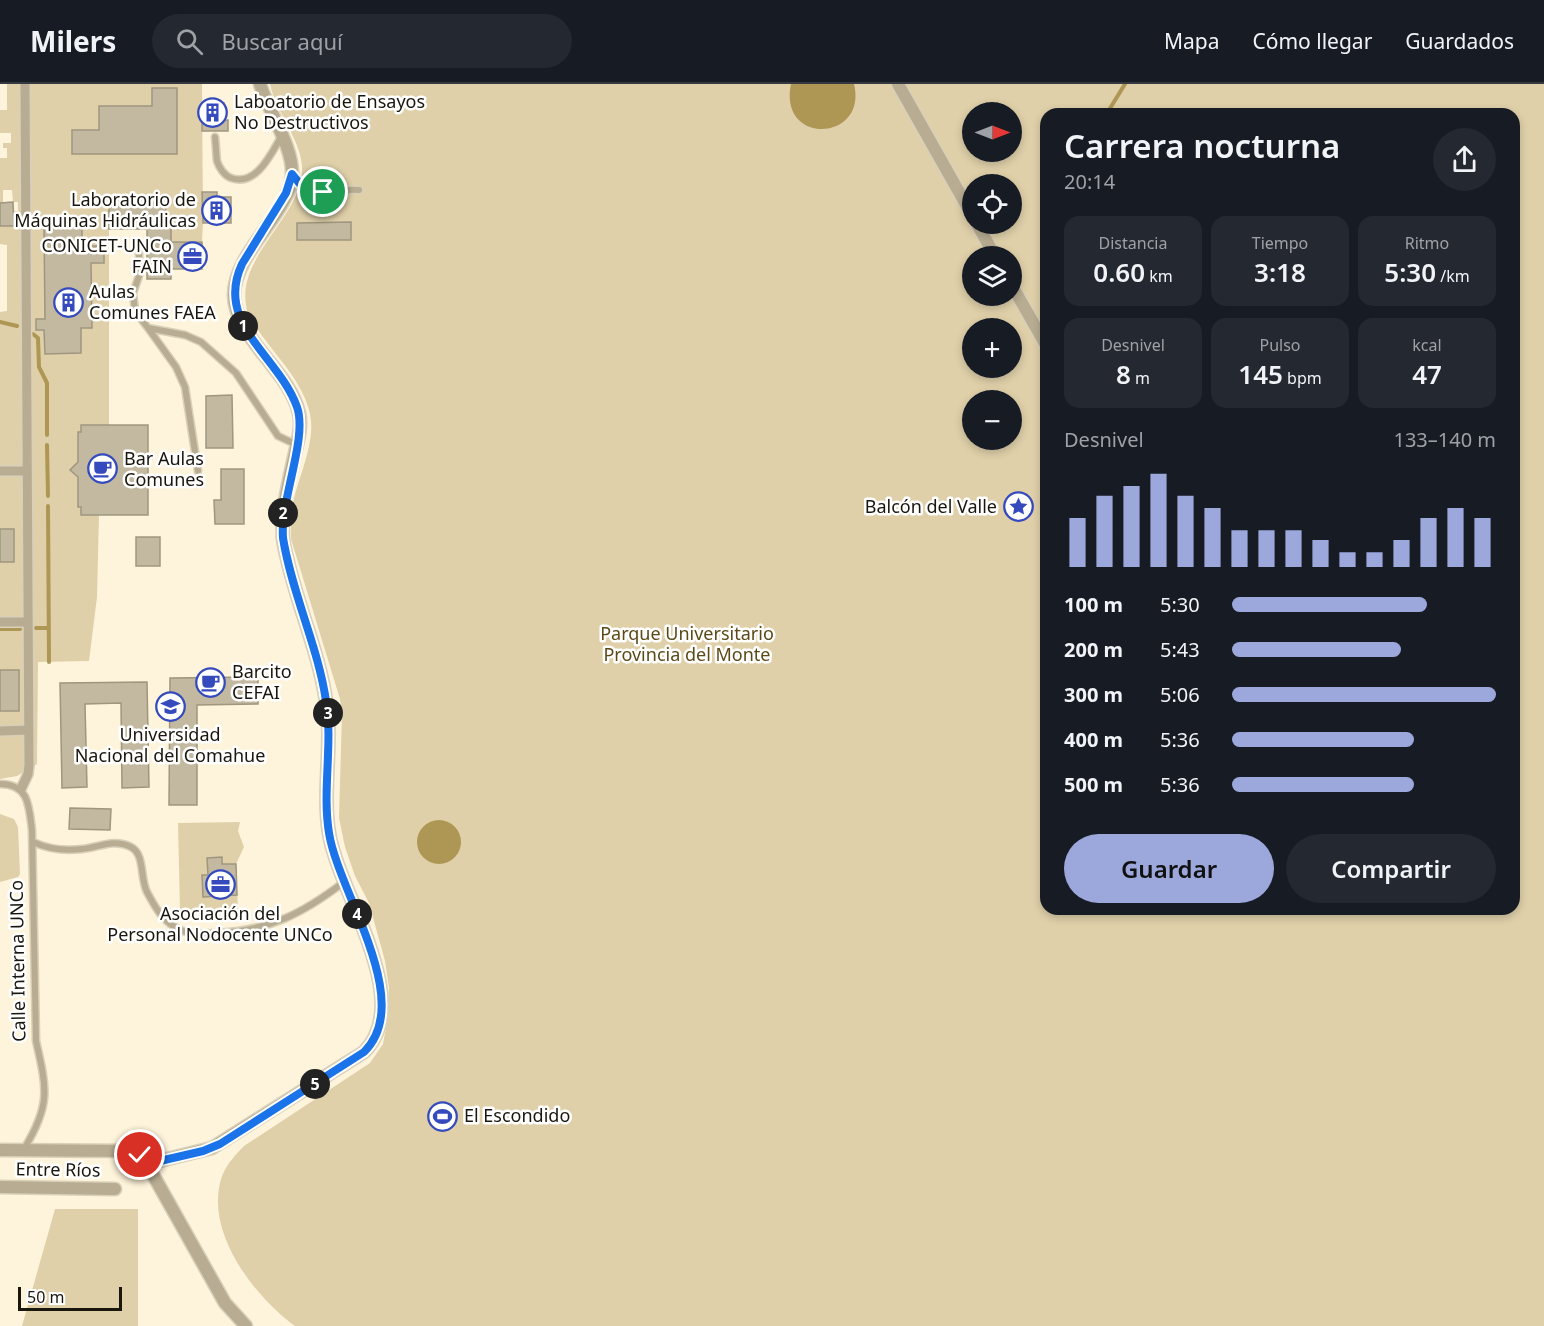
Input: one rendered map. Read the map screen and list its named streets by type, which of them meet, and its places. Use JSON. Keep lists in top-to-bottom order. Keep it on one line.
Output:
{"streets":{"street":["Entre Ríos"],"lane":["Calle Interna UNCo"]},"parks":["Parque Universitario Provincia del Monte"],"places":{"building":["Laboatorio de Ensayos No Destructivos","Laboratorio de Máquinas Hidráulicas","Aulas Comunes FAEA"],"office":["CONICET-UNCo FAIN","Asociación del Personal Nodocente UNCo"],"cafe":["Bar Aulas Comunes","Barcito CEFAI"],"place":["Balcón del Valle"],"school or university":["Universidad Nacional del Comahue"],"sports":["El Escondido"]},"scale_bar":"50 m","north":"right","page":{"header":"Milers","search":"Buscar aquí","nav":["Mapa","Cómo llegar","Guardados"],"map_buttons":["+","−"],"heading":["Carrera nocturna","20:14"],"stats":[["Distancia","0.60 km"],["Tiempo","3:18"],["Ritmo","5:30 /km"],["Desnivel","8 m"],["Pulso","145 bpm"],["kcal","47"]],"pins":["1","2","3","4","5"],"chart":["Desnivel","133–140 m"],"list":[{"name":"100 m","note":"5:30"},{"name":"200 m","note":"5:43"},{"name":"300 m","note":"5:06"},{"name":"400 m","note":"5:36"},{"name":"500 m","note":"5:36"}],"buttons":["Guardar","Compartir"],"scale":"50 m"}}
